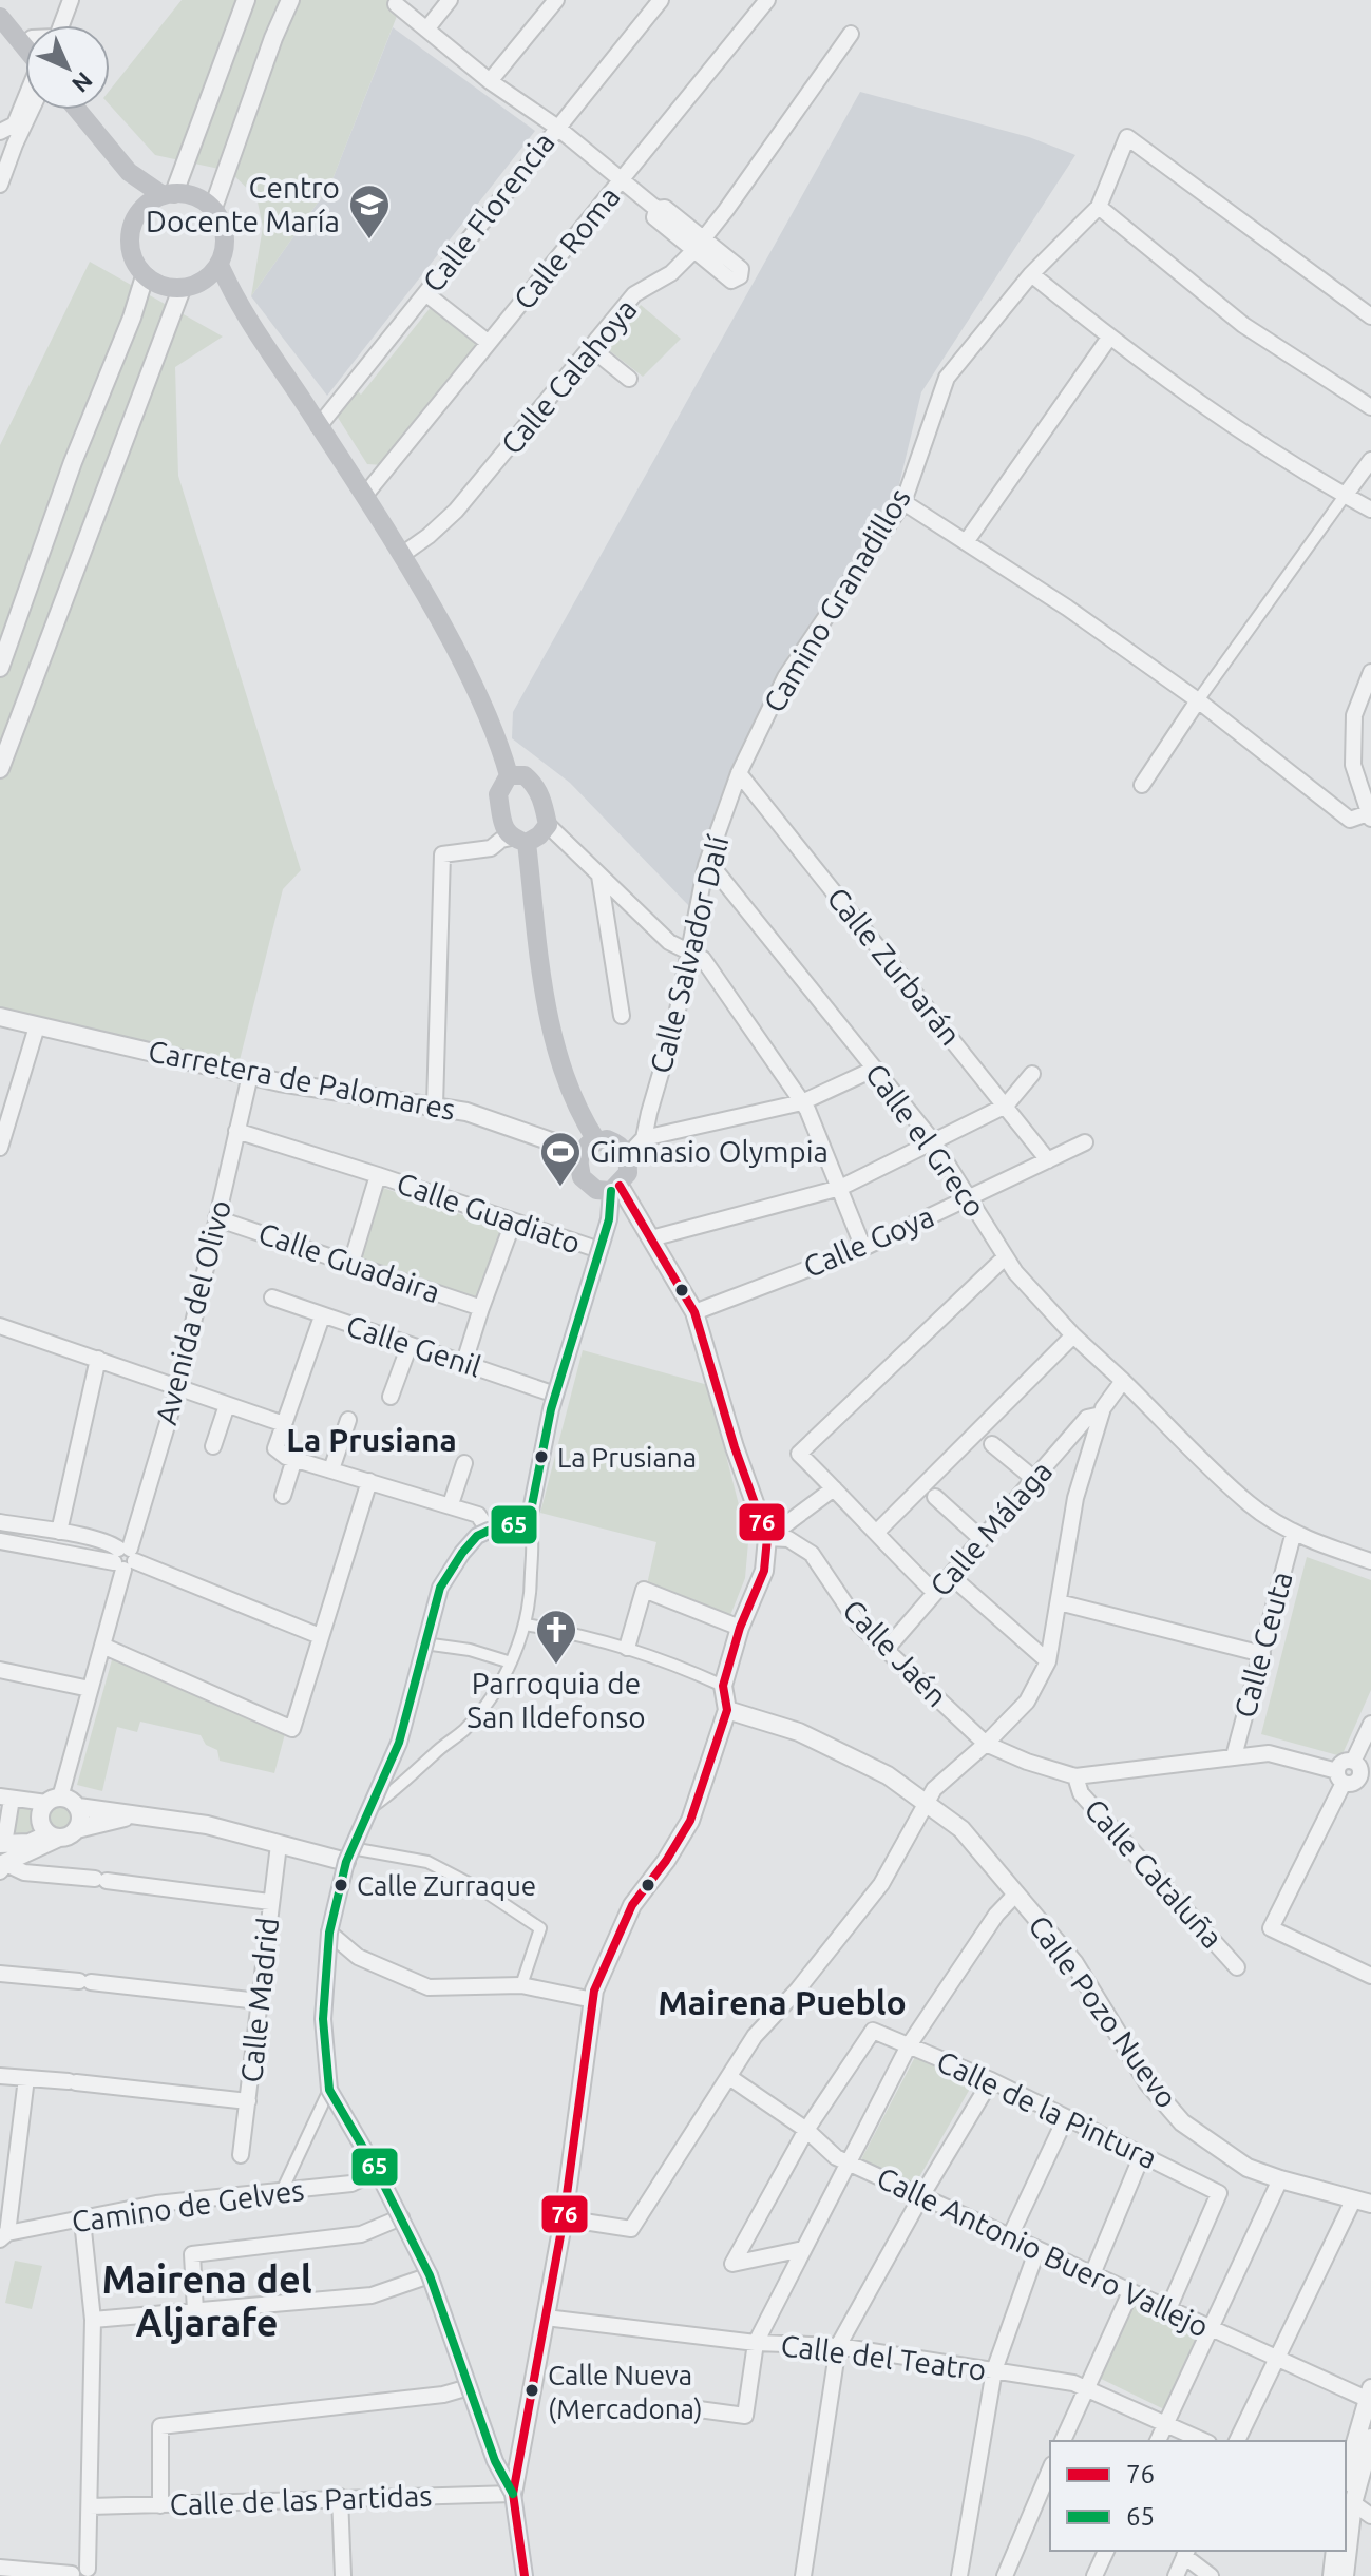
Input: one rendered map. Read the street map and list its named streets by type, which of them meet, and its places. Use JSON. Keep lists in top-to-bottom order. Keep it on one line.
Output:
{"streets":{"street":["Calle Florencia","Calle Roma","Calle Calahoya","Camino Granadillos","Calle Salvador Dalí","Calle Zurbarán","Carretera de Palomares","Calle el Greco","Calle Guadiato","Calle Goya","Calle Guadaira","Avenida del Olivo","Calle Genil","Calle Málaga","Calle Ceuta","Calle Jaén","Calle Cataluña","Calle Madrid","Calle Pozo Nuevo","Calle de la Pintura","Camino de Gelves","Calle Antonio Buero Vallejo","Calle del Teatro","Calle de las Partidas"]},"crossings":[["Camino Granadillos","Calle Salvador Dalí"],["Camino Granadillos","Calle Zurbarán"],["Calle Salvador Dalí","Calle Zurbarán"],["Calle Salvador Dalí","Calle el Greco"],["Calle Zurbarán","Calle Goya"],["Carretera de Palomares","Avenida del Olivo"],["Calle el Greco","Calle Goya"],["Calle el Greco","Calle Ceuta"],["Calle Guadiato","Calle Guadaira"],["Calle Guadiato","Avenida del Olivo"],["Calle Guadaira","Avenida del Olivo"],["Calle Málaga","Calle Jaén"],["Calle de la Pintura","Calle Antonio Buero Vallejo"]],"districts":["La Prusiana","Mairena Pueblo","Mairena del Aljarafe"],"places":{"school or university":["Centro Docente María"],"sports":["Gimnasio Olympia"],"other":["La Prusiana","Calle Zurraque","Calle Nueva (Mercadona)"],"church":["Parroquia de San Ildefonso"]},"lines":["transit line 76","transit line 65"],"legend":["76","65"],"north":"bottom right"}
